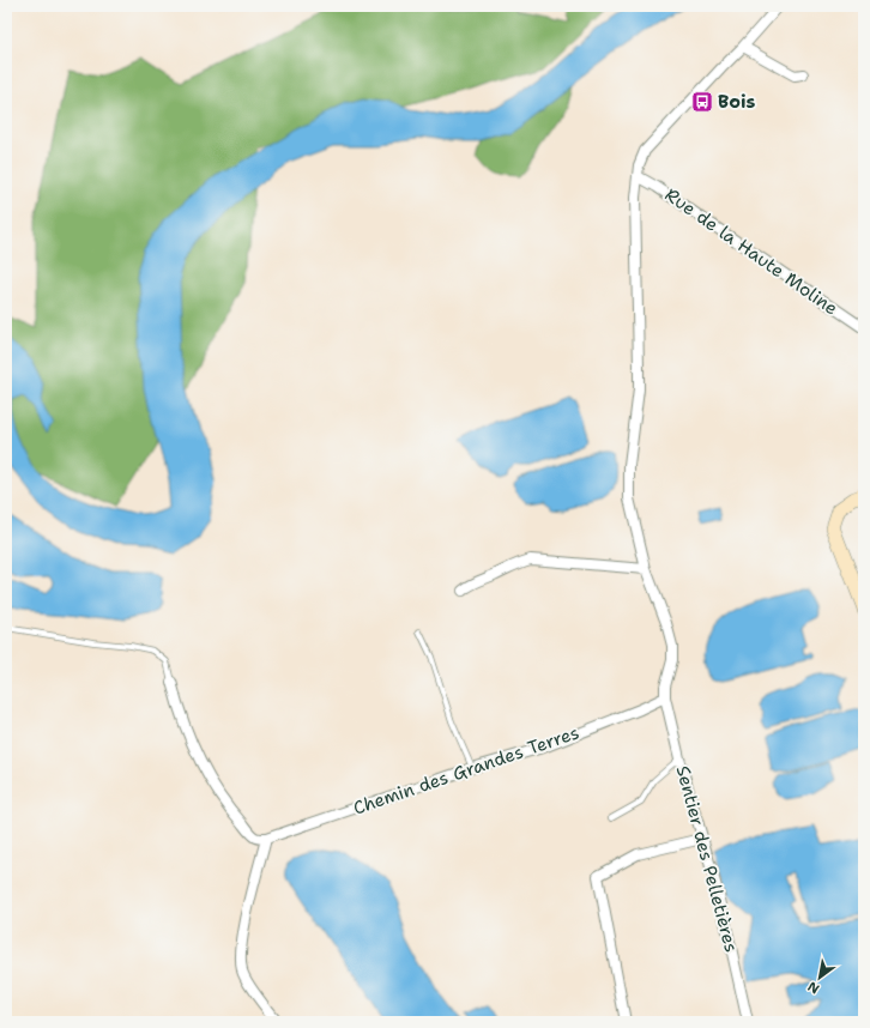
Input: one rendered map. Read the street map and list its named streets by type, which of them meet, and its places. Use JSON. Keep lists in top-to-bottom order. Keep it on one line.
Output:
{"streets":{"street":["Rue de la Haute Moline","Chemin des Grandes Terres","Sentier des Pelletières"]},"crossings":[["Chemin des Grandes Terres","Sentier des Pelletières"]],"places":{"bus stop":["Bois"]},"north":"bottom left"}
